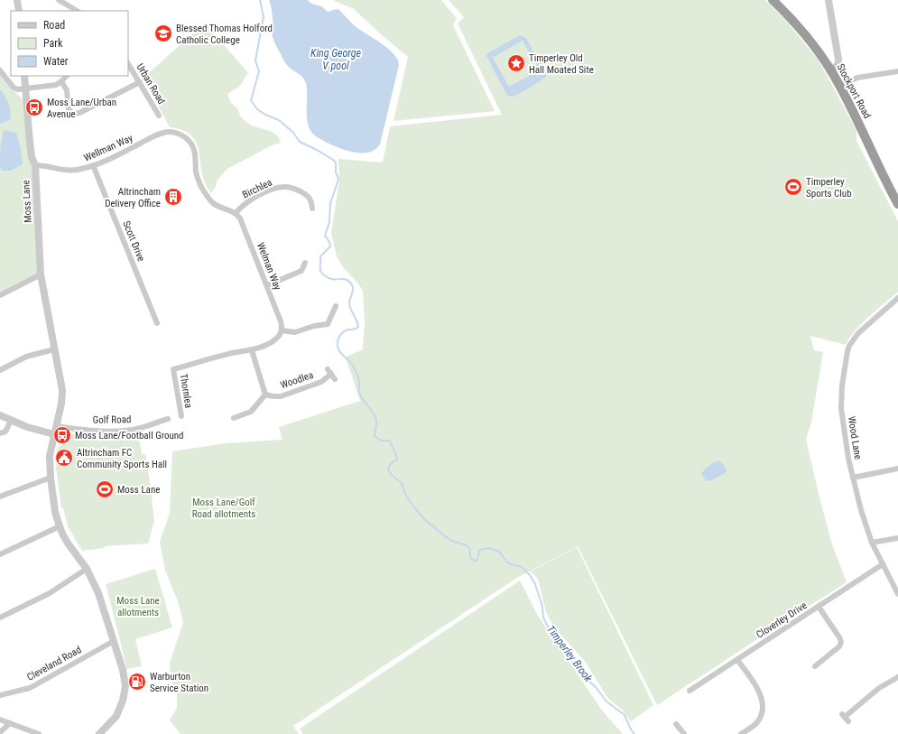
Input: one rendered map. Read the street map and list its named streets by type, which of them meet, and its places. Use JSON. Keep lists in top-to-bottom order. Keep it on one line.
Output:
{"streets":{"highway":["Stockport Road"],"street":["Urban Road","Wellman Way","Birchlea","Moss Lane","Scott Drive","Welman Way","Woodlea","Thornlea","Golf Road","Wood Lane","Cloverley Drive","Cleveland Road"]},"crossings":[["Wellman Way","Birchlea"],["Wellman Way","Moss Lane"],["Wellman Way","Scott Drive"],["Wellman Way","Welman Way"],["Birchlea","Welman Way"],["Moss Lane","Golf Road"],["Moss Lane","Cleveland Road"],["Wood Lane","Cloverley Drive"]],"water":["King George V pool","Timperley Brook"],"parks":["Moss Lane/Golf Road allotments","Moss Lane allotments"],"places":{"school or university":["Blessed Thomas Holford Catholic College"],"place":["Timperley Old Hall Moated Site"],"bus stop":["Moss Lane/Urban Avenue","Moss Lane/Football Ground"],"sports":["Timperley Sports Club","Moss Lane"],"building":["Altrincham Delivery Office"],"public building":["Altrincham FC Community Sports Hall"],"fuel station":["Warburton Service Station"]},"legend":["Road","Park","Water"]}
